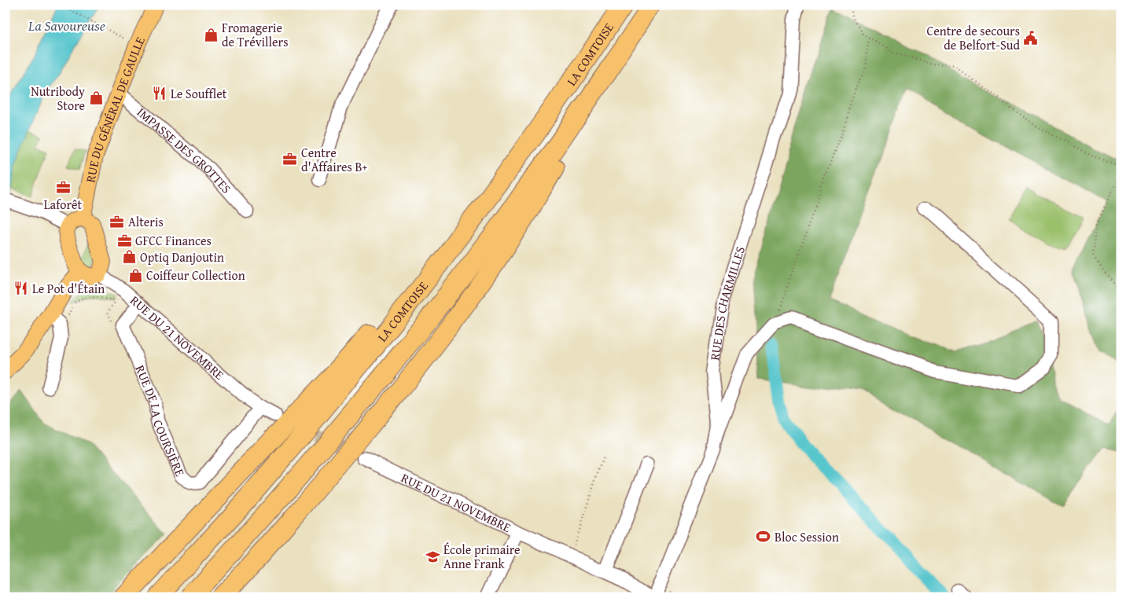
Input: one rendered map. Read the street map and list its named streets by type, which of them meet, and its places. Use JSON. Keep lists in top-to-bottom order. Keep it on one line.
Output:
{"streets":{"highway":["LA COMTOISE"],"main road":["RUE DU GÉNÉRAL DE GAULLE"],"street":["IMPASSE DES GROTTES","RUE DES CHARMILLES","RUE DU 21 NOVEMBRE","RUE DE LA COURSIÈRE"]},"crossings":[["RUE DU GÉNÉRAL DE GAULLE","IMPASSE DES GROTTES"],["RUE DES CHARMILLES","RUE DU 21 NOVEMBRE"],["RUE DU 21 NOVEMBRE","RUE DE LA COURSIÈRE"]],"water":["La Savoureuse"],"places":{"shop":["Fromagerie de Trévillers","Nutribody Store","Optiq Danjoutin","Coiffeur Collection"],"public building":["Centre de secours de Belfort-Sud"],"restaurant":["Le Soufflet","Le Pot d'Étain"],"office":["Centre d'Affaires B+","Laforêt","Alteris","GFCC Finances"],"sports":["Bloc Session"],"school or university":["École primaire Anne Frank"]}}
